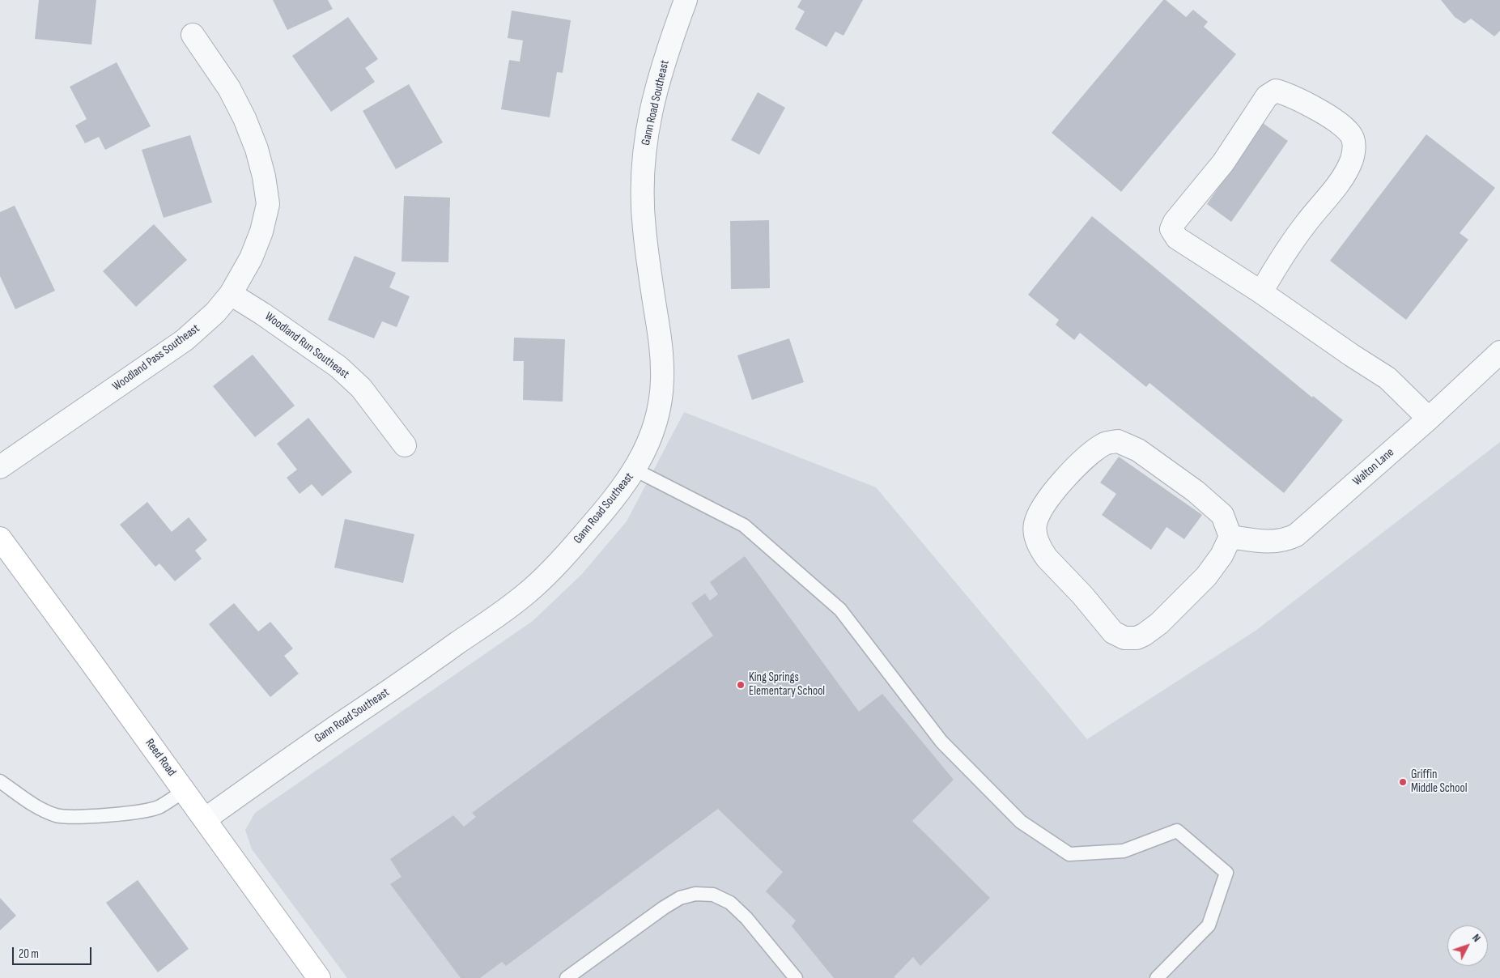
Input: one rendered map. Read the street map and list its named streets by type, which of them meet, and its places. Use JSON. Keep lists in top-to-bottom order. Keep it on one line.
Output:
{"streets":{"street":["Gann Road Southeast","Woodland Run Southeast","Woodland Pass Southeast","Walton Lane","Reed Road"]},"crossings":[["Gann Road Southeast","Reed Road"],["Woodland Run Southeast","Woodland Pass Southeast"]],"places":["King Springs Elementary School","Griffin Middle School"],"scale_bar":"20 m","north":"top right"}
